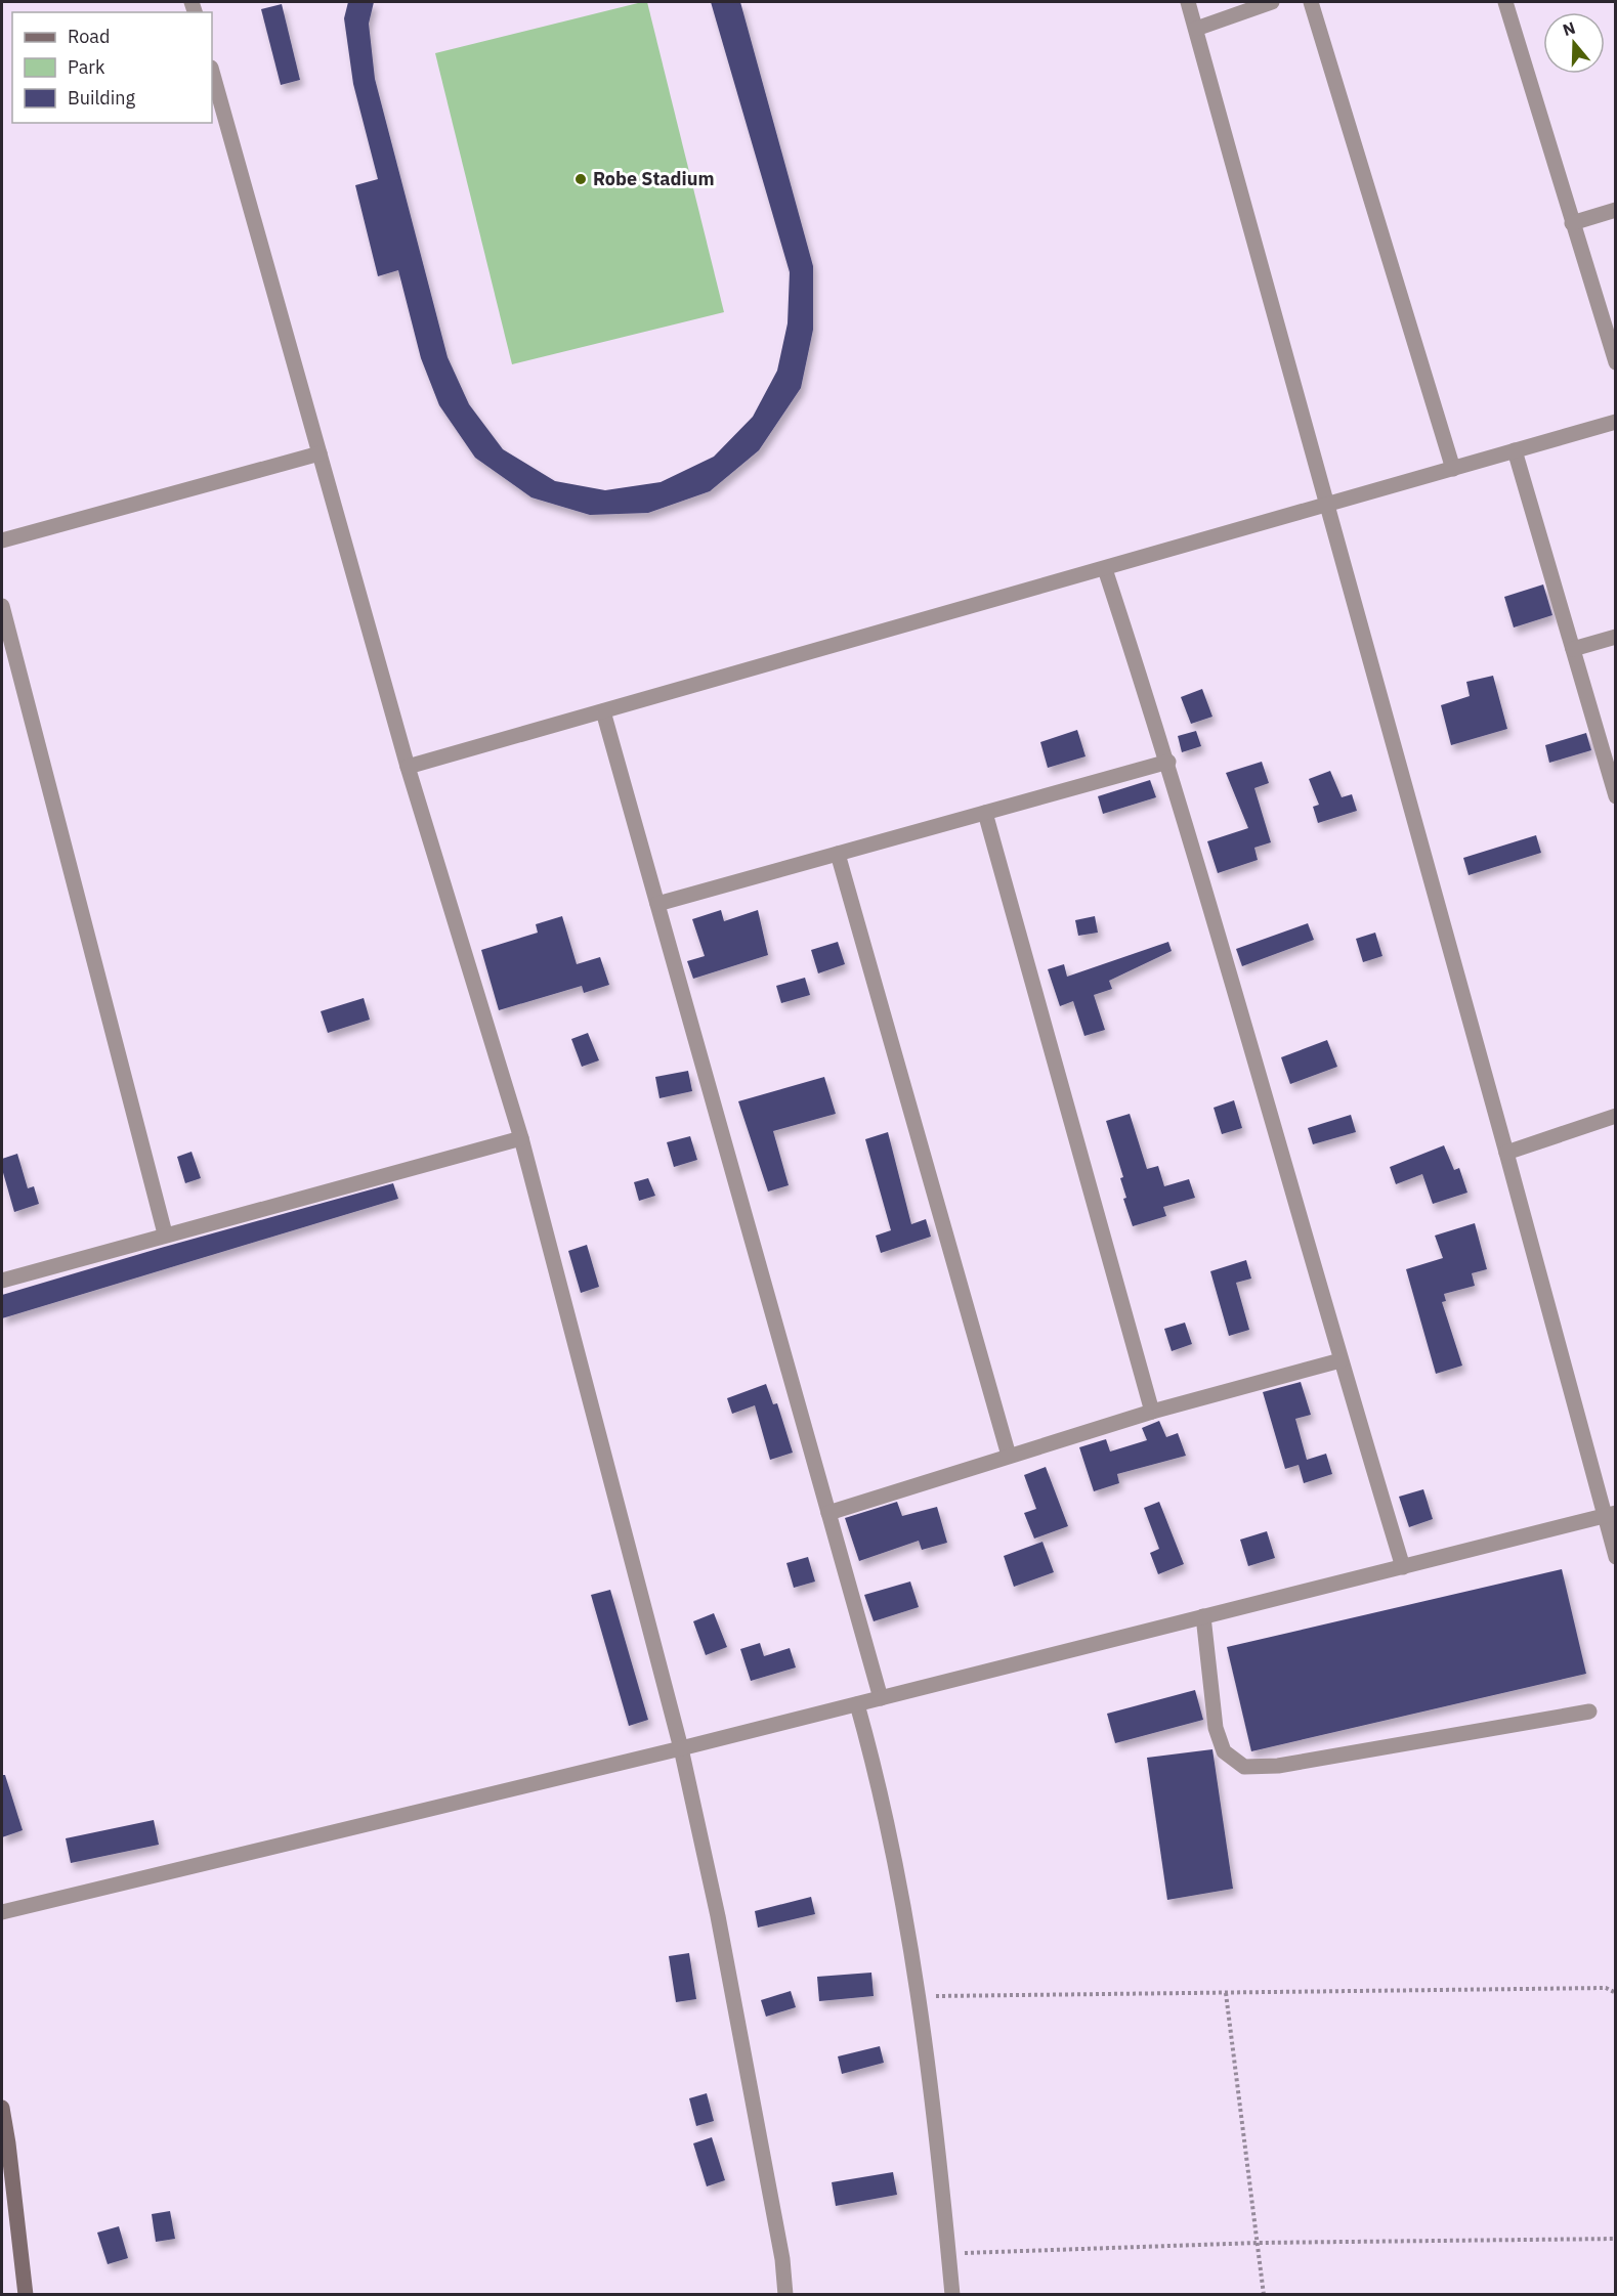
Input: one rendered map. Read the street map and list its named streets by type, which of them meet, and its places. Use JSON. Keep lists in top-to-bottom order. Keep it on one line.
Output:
{"places":["Robe Stadium"],"legend":["Road","Park","Building"],"north":"top"}
